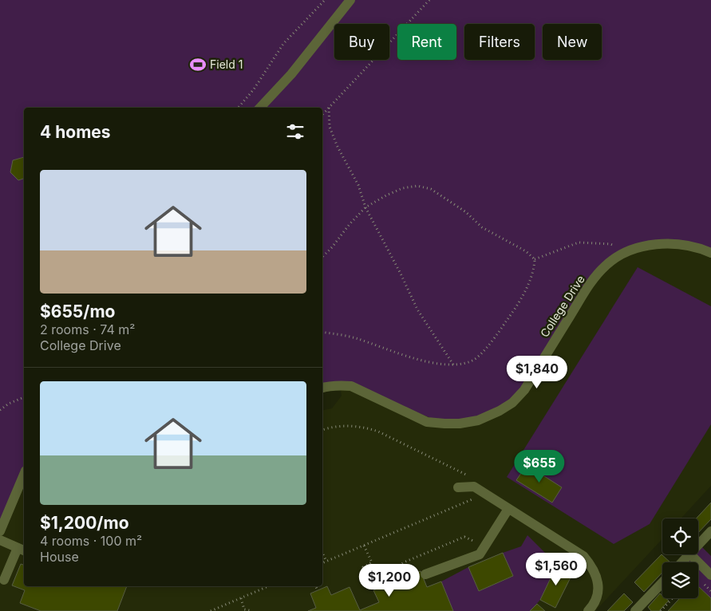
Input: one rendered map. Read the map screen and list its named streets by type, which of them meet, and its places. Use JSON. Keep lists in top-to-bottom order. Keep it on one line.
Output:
{"streets":{"street":["College Drive"]},"places":{"sports":["Field 1"]},"page":{"chip":["Buy","Rent","Filters","New"],"heading":"4 homes","list":[{"name":"$655/mo","note":"2 rooms · 74 m² · College Drive"},{"name":"$1,200/mo","note":"4 rooms · 100 m² · House"}],"price":["$1,840","$655","$1,560","$1,200"]}}
